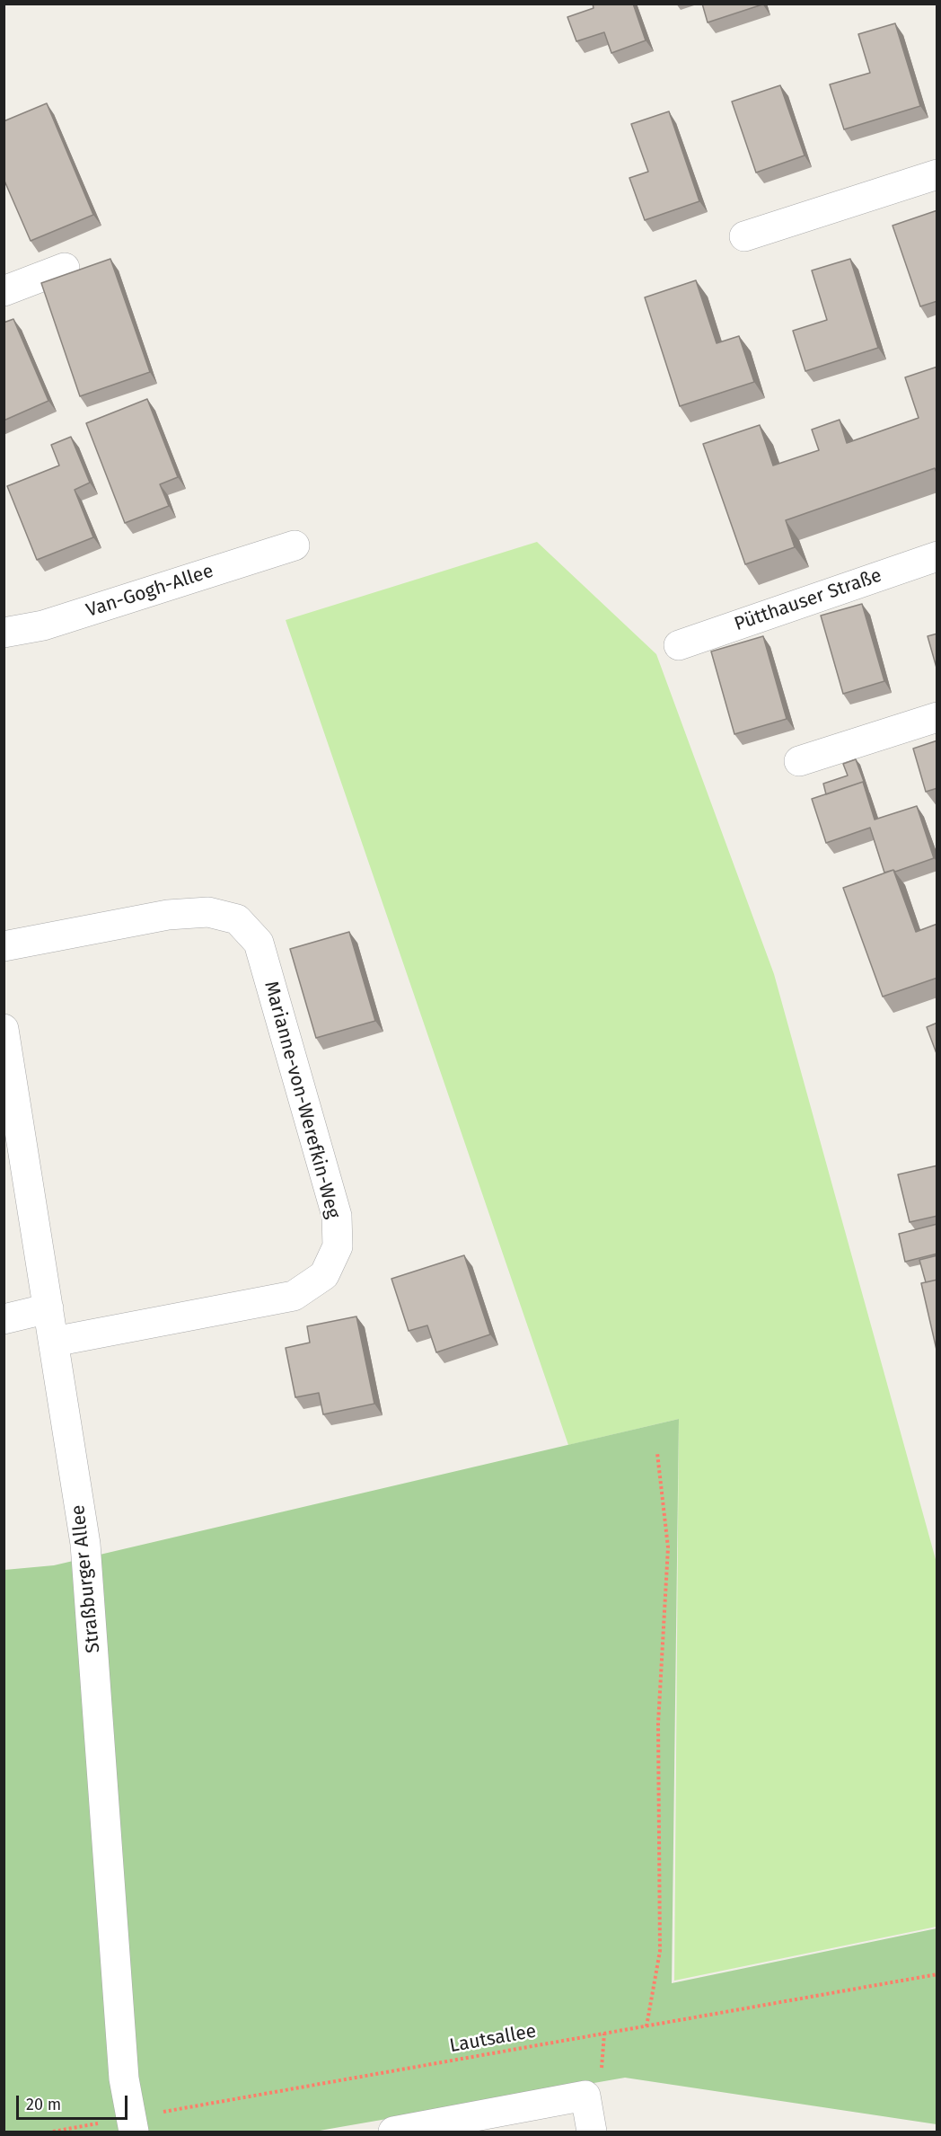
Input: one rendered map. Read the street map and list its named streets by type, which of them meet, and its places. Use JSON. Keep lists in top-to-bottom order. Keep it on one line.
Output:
{"streets":{"street":["Van-Gogh-Allee","Pütthauser Straße","Marianne-von-Werefkin-Weg","Straßburger Allee"],"path":["Lautsallee"]},"crossings":[["Marianne-von-Werefkin-Weg","Straßburger Allee"],["Straßburger Allee","Lautsallee"]],"scale_bar":"20 m"}
